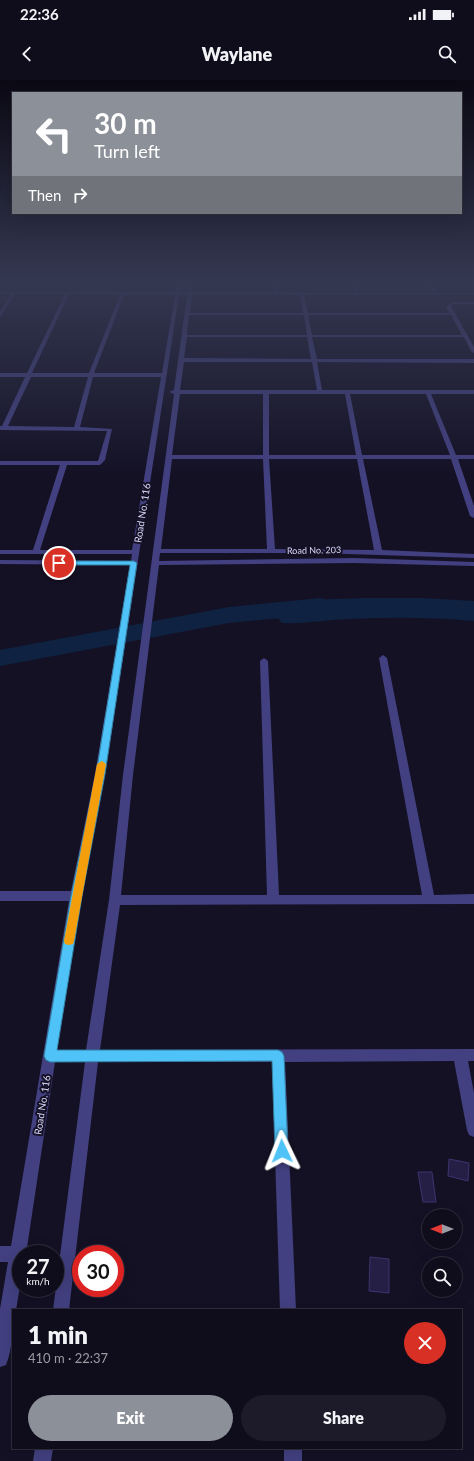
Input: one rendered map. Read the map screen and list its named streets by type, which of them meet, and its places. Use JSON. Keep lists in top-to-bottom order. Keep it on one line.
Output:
{"streets":{"street":["Road No. 116","Road No. 203"]},"crossings":[["Road No. 116","Road No. 203"]],"north":"left","page":{"status":"22:36","header":"Waylane","turn":["30 m","Turn left"],"then":"Then","speed":"27 km/h","limit":"30","heading":["1 min","410 m · 22:37"],"buttons":["Exit","Share"]}}
